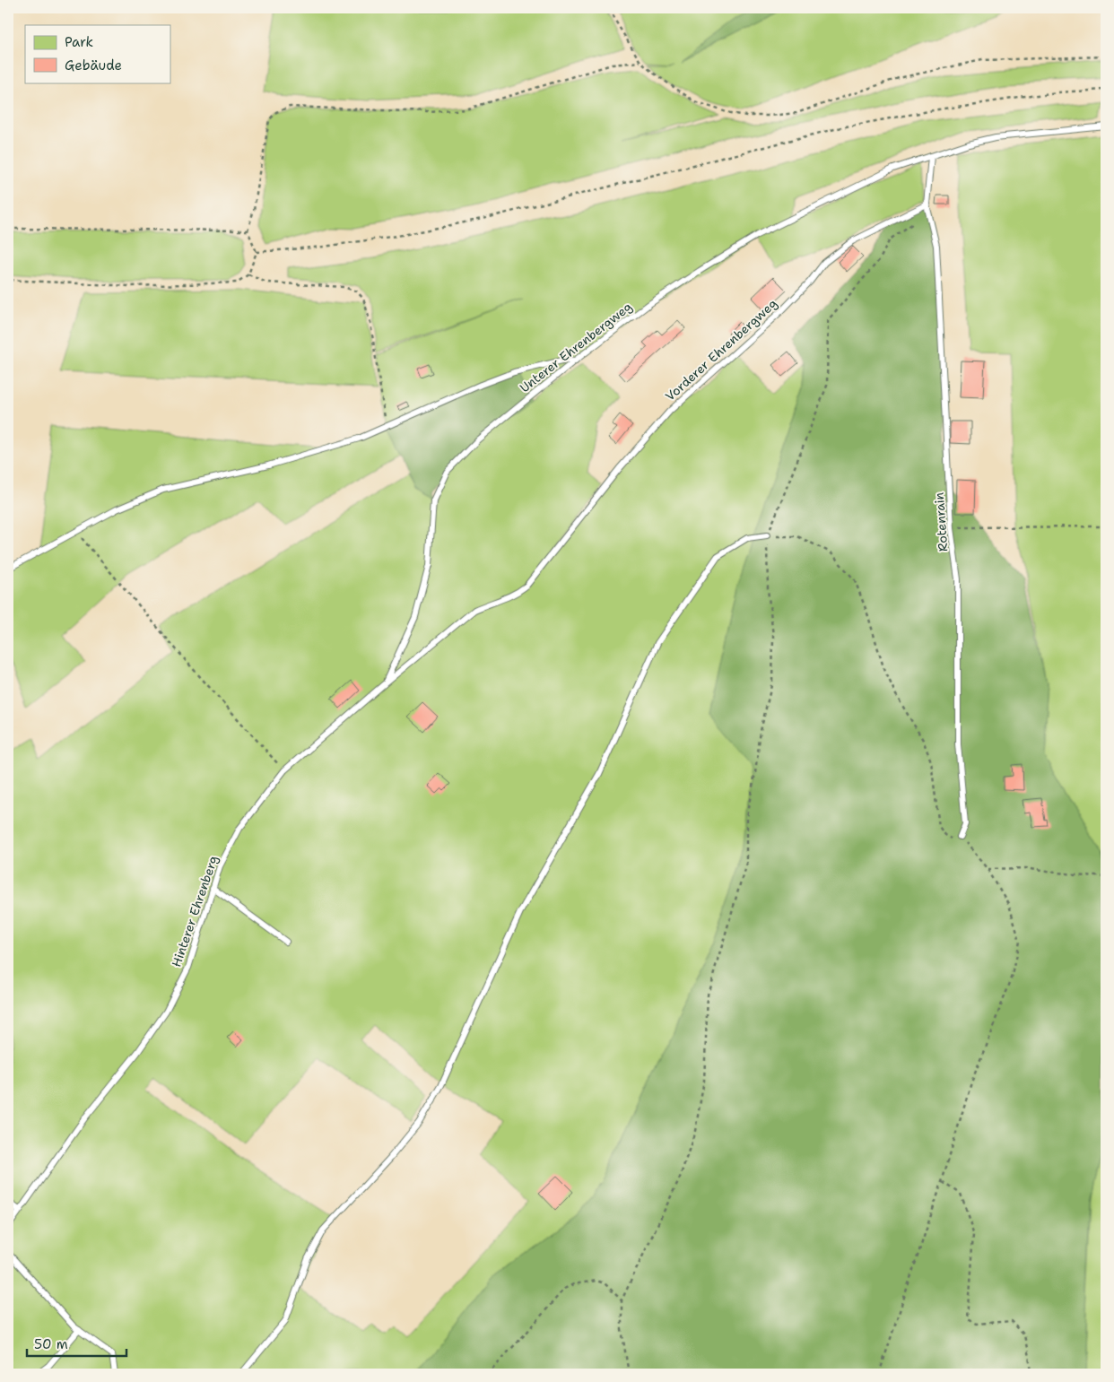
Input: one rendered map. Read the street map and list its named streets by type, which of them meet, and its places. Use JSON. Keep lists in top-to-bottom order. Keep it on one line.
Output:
{"streets":{"lane":["Unterer Ehrenbergweg","Vorderer Ehrenbergweg","Rotenrain","Hinterer Ehrenberg"]},"crossings":[["Unterer Ehrenbergweg","Vorderer Ehrenbergweg"],["Unterer Ehrenbergweg","Hinterer Ehrenberg"],["Vorderer Ehrenbergweg","Rotenrain"],["Vorderer Ehrenbergweg","Hinterer Ehrenberg"]],"legend":["Park","Gebäude"],"scale_bar":"50 m"}
